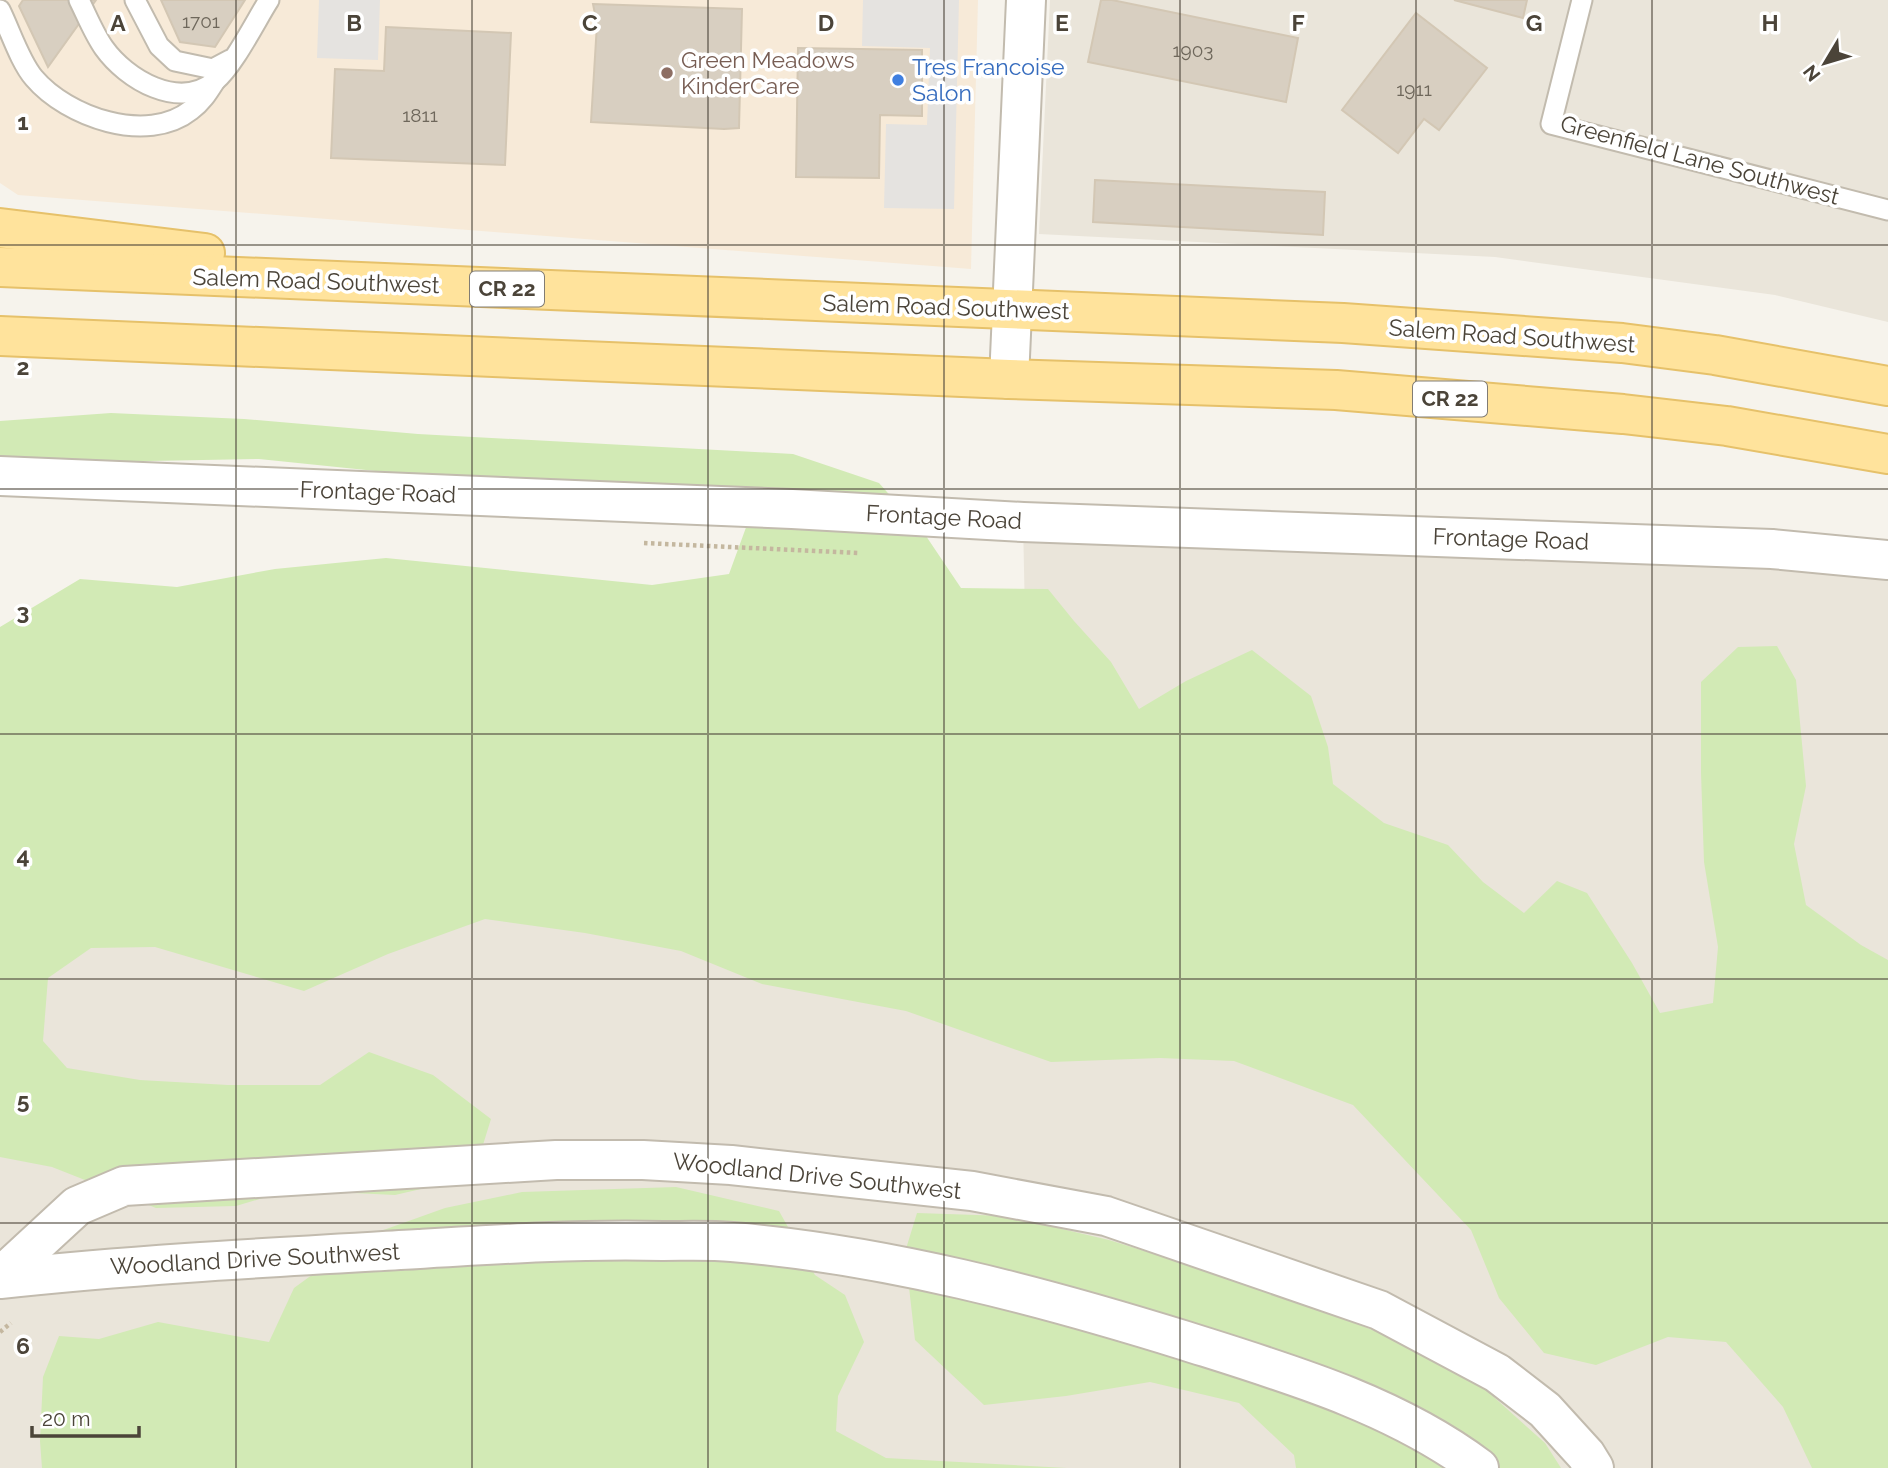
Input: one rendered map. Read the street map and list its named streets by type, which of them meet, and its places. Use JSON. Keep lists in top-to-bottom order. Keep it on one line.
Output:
{"streets":{"main road":["Salem Road Southwest","CR 22"],"street":["Frontage Road","Woodland Drive Southwest"],"lane":["Greenfield Lane Southwest"]},"places":["Green Meadows KinderCare","Tres Francoise Salon"],"house_numbers":["1701","1903","1911","1811"],"scale_bar":"20 m","north":"bottom left","grid":{"columns":["A","B","C","D","E","F","G","H"],"rows":["1","2","3","4","5","6"]}}
